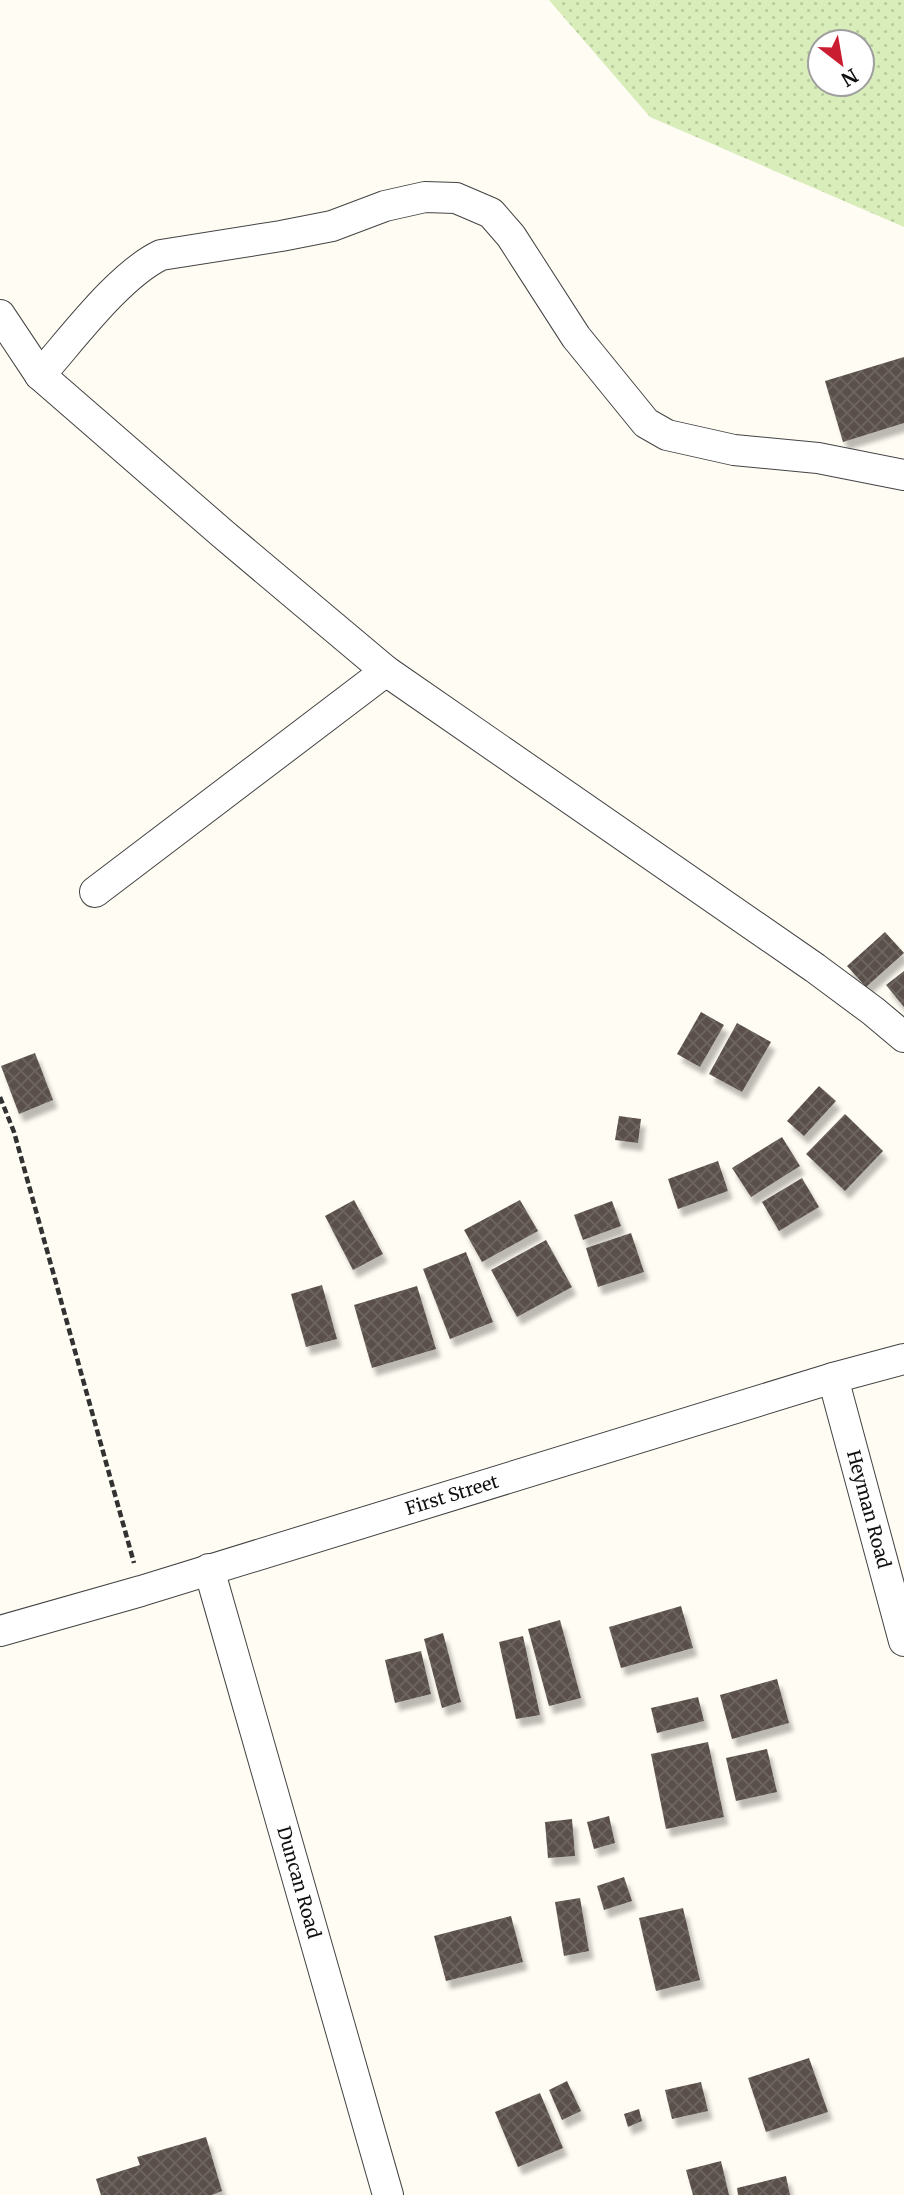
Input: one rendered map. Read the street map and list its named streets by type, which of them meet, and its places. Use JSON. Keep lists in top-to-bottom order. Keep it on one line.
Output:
{"streets":{"street":["First Street","Heyman Road","Duncan Road"]},"crossings":[["First Street","Heyman Road"],["First Street","Duncan Road"]],"north":"bottom right"}
